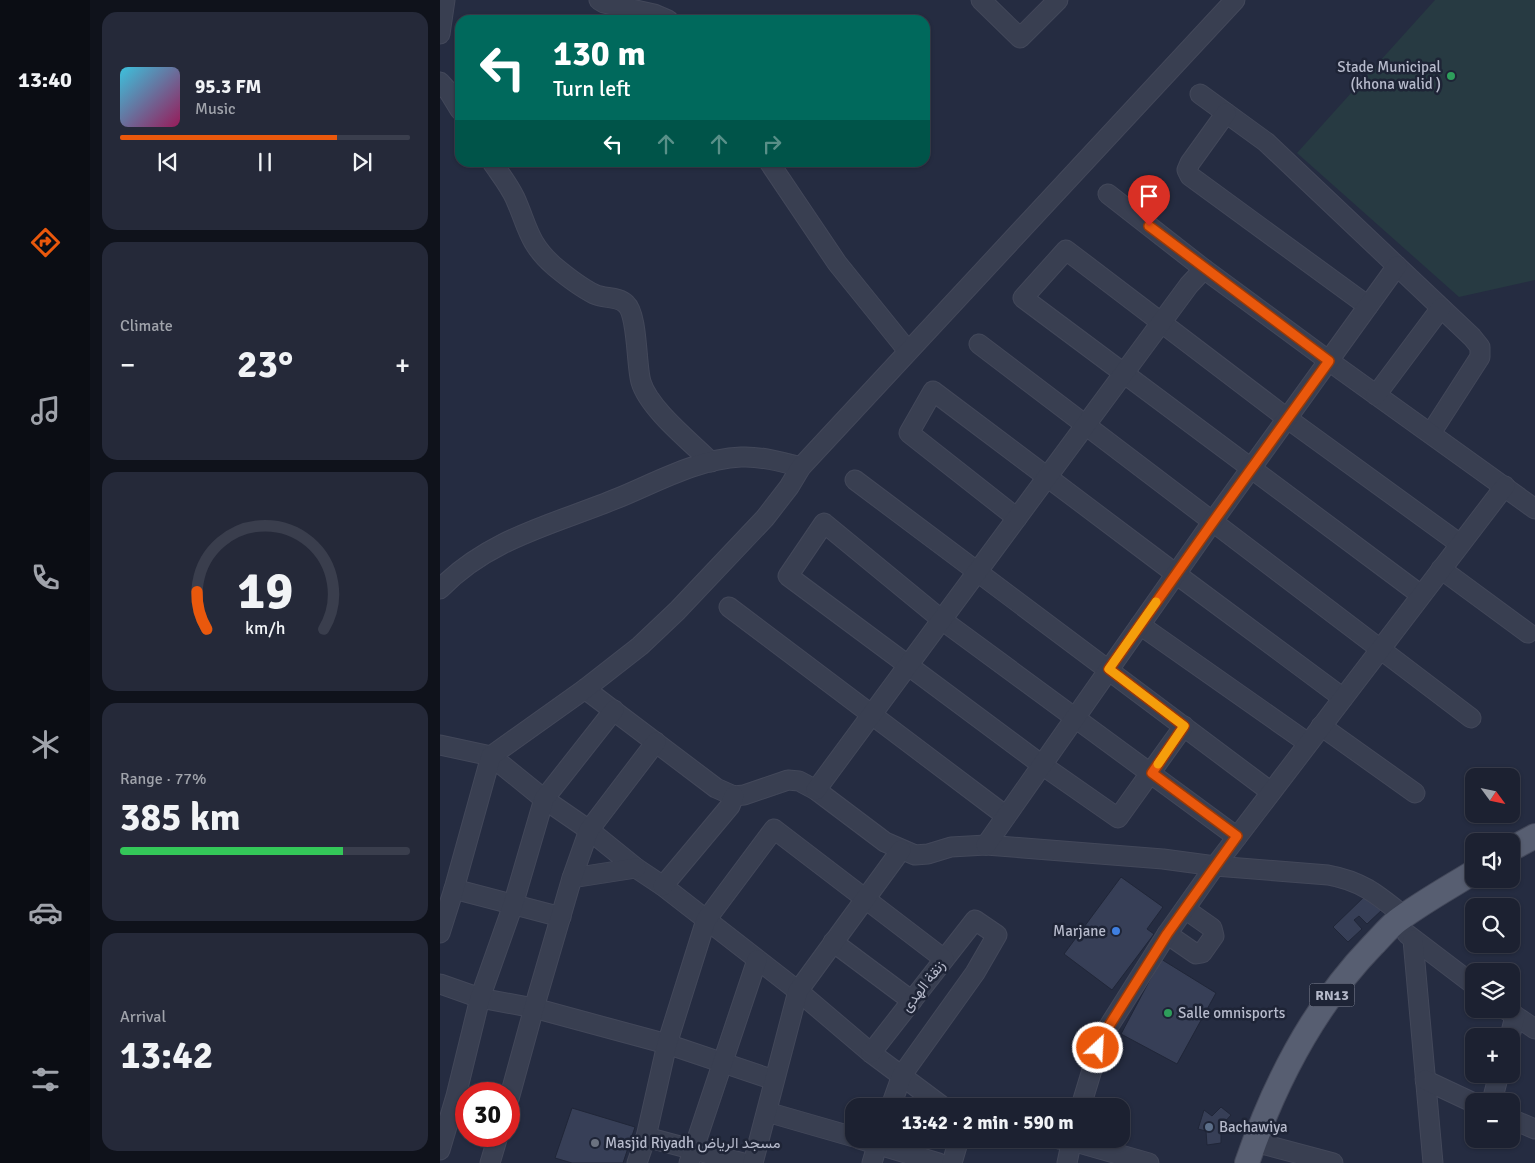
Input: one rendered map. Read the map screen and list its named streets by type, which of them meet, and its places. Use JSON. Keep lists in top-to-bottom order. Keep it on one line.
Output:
{"streets":{"main road":["RN13"],"street":["زنقة الهدى"]},"places":["Stade Municipal (khona walid )","Marjane","Salle omnisports","Bachawiya","Masjid Riyadh مسجد الرياض"],"north":"bottom right","page":{"tabs":"13:40","turn":["130 m","Turn left"],"song":["95.3 FM","Music"],"tile":["Climate",["Range · 77%","385 km"],["Arrival","13:42"]],"heat":["−","23°","+"],"map_buttons":["+","−"],"limit":"30","trip":"13:42 · 2 min · 590 m","gauge":["19","km/h"]}}
